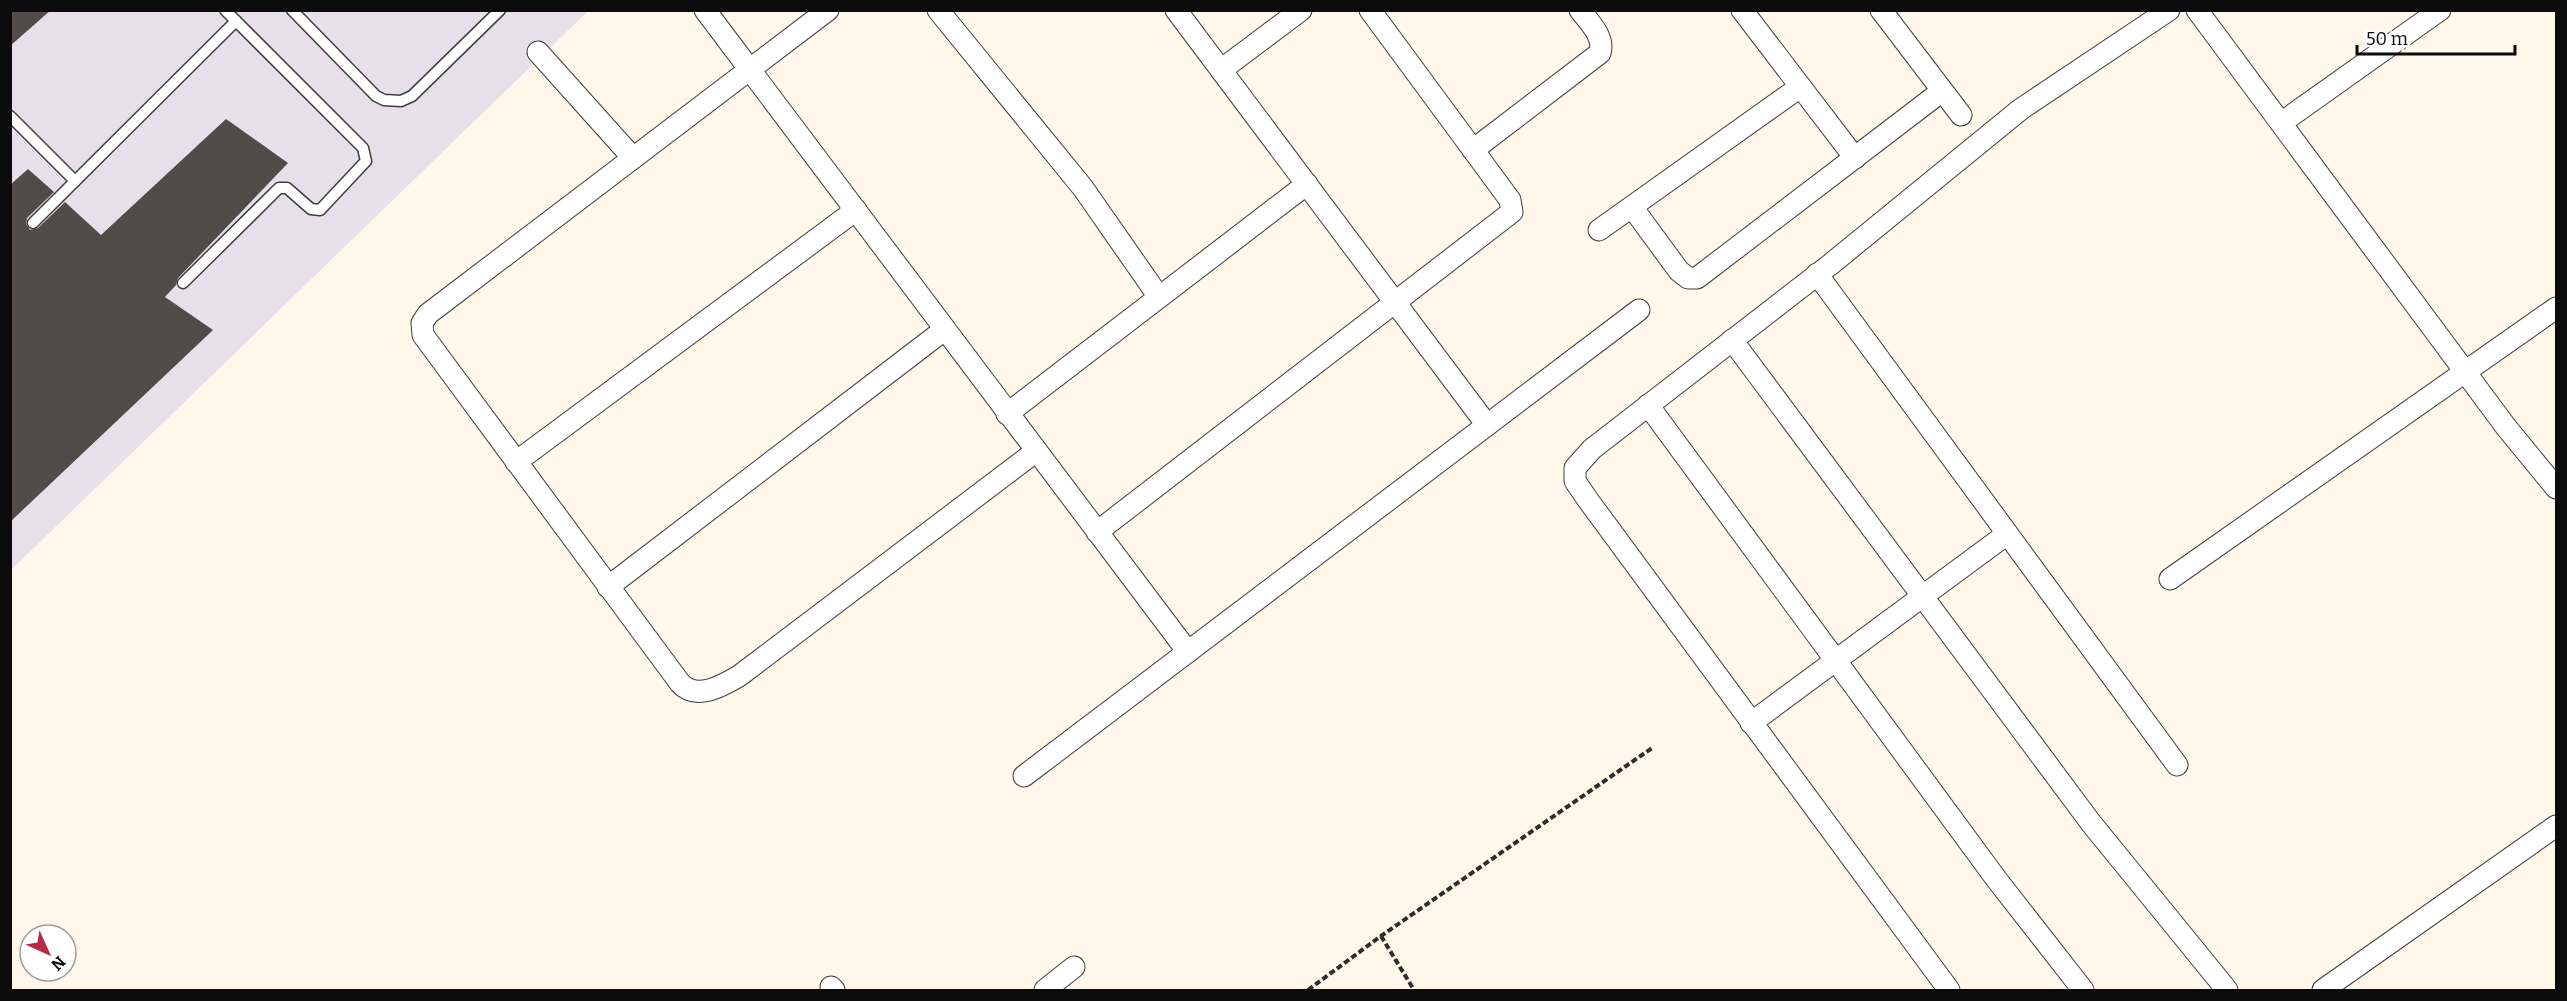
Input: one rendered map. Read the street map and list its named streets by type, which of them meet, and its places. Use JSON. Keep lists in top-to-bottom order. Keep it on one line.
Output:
{"scale_bar":"50 m","north":"bottom right"}
